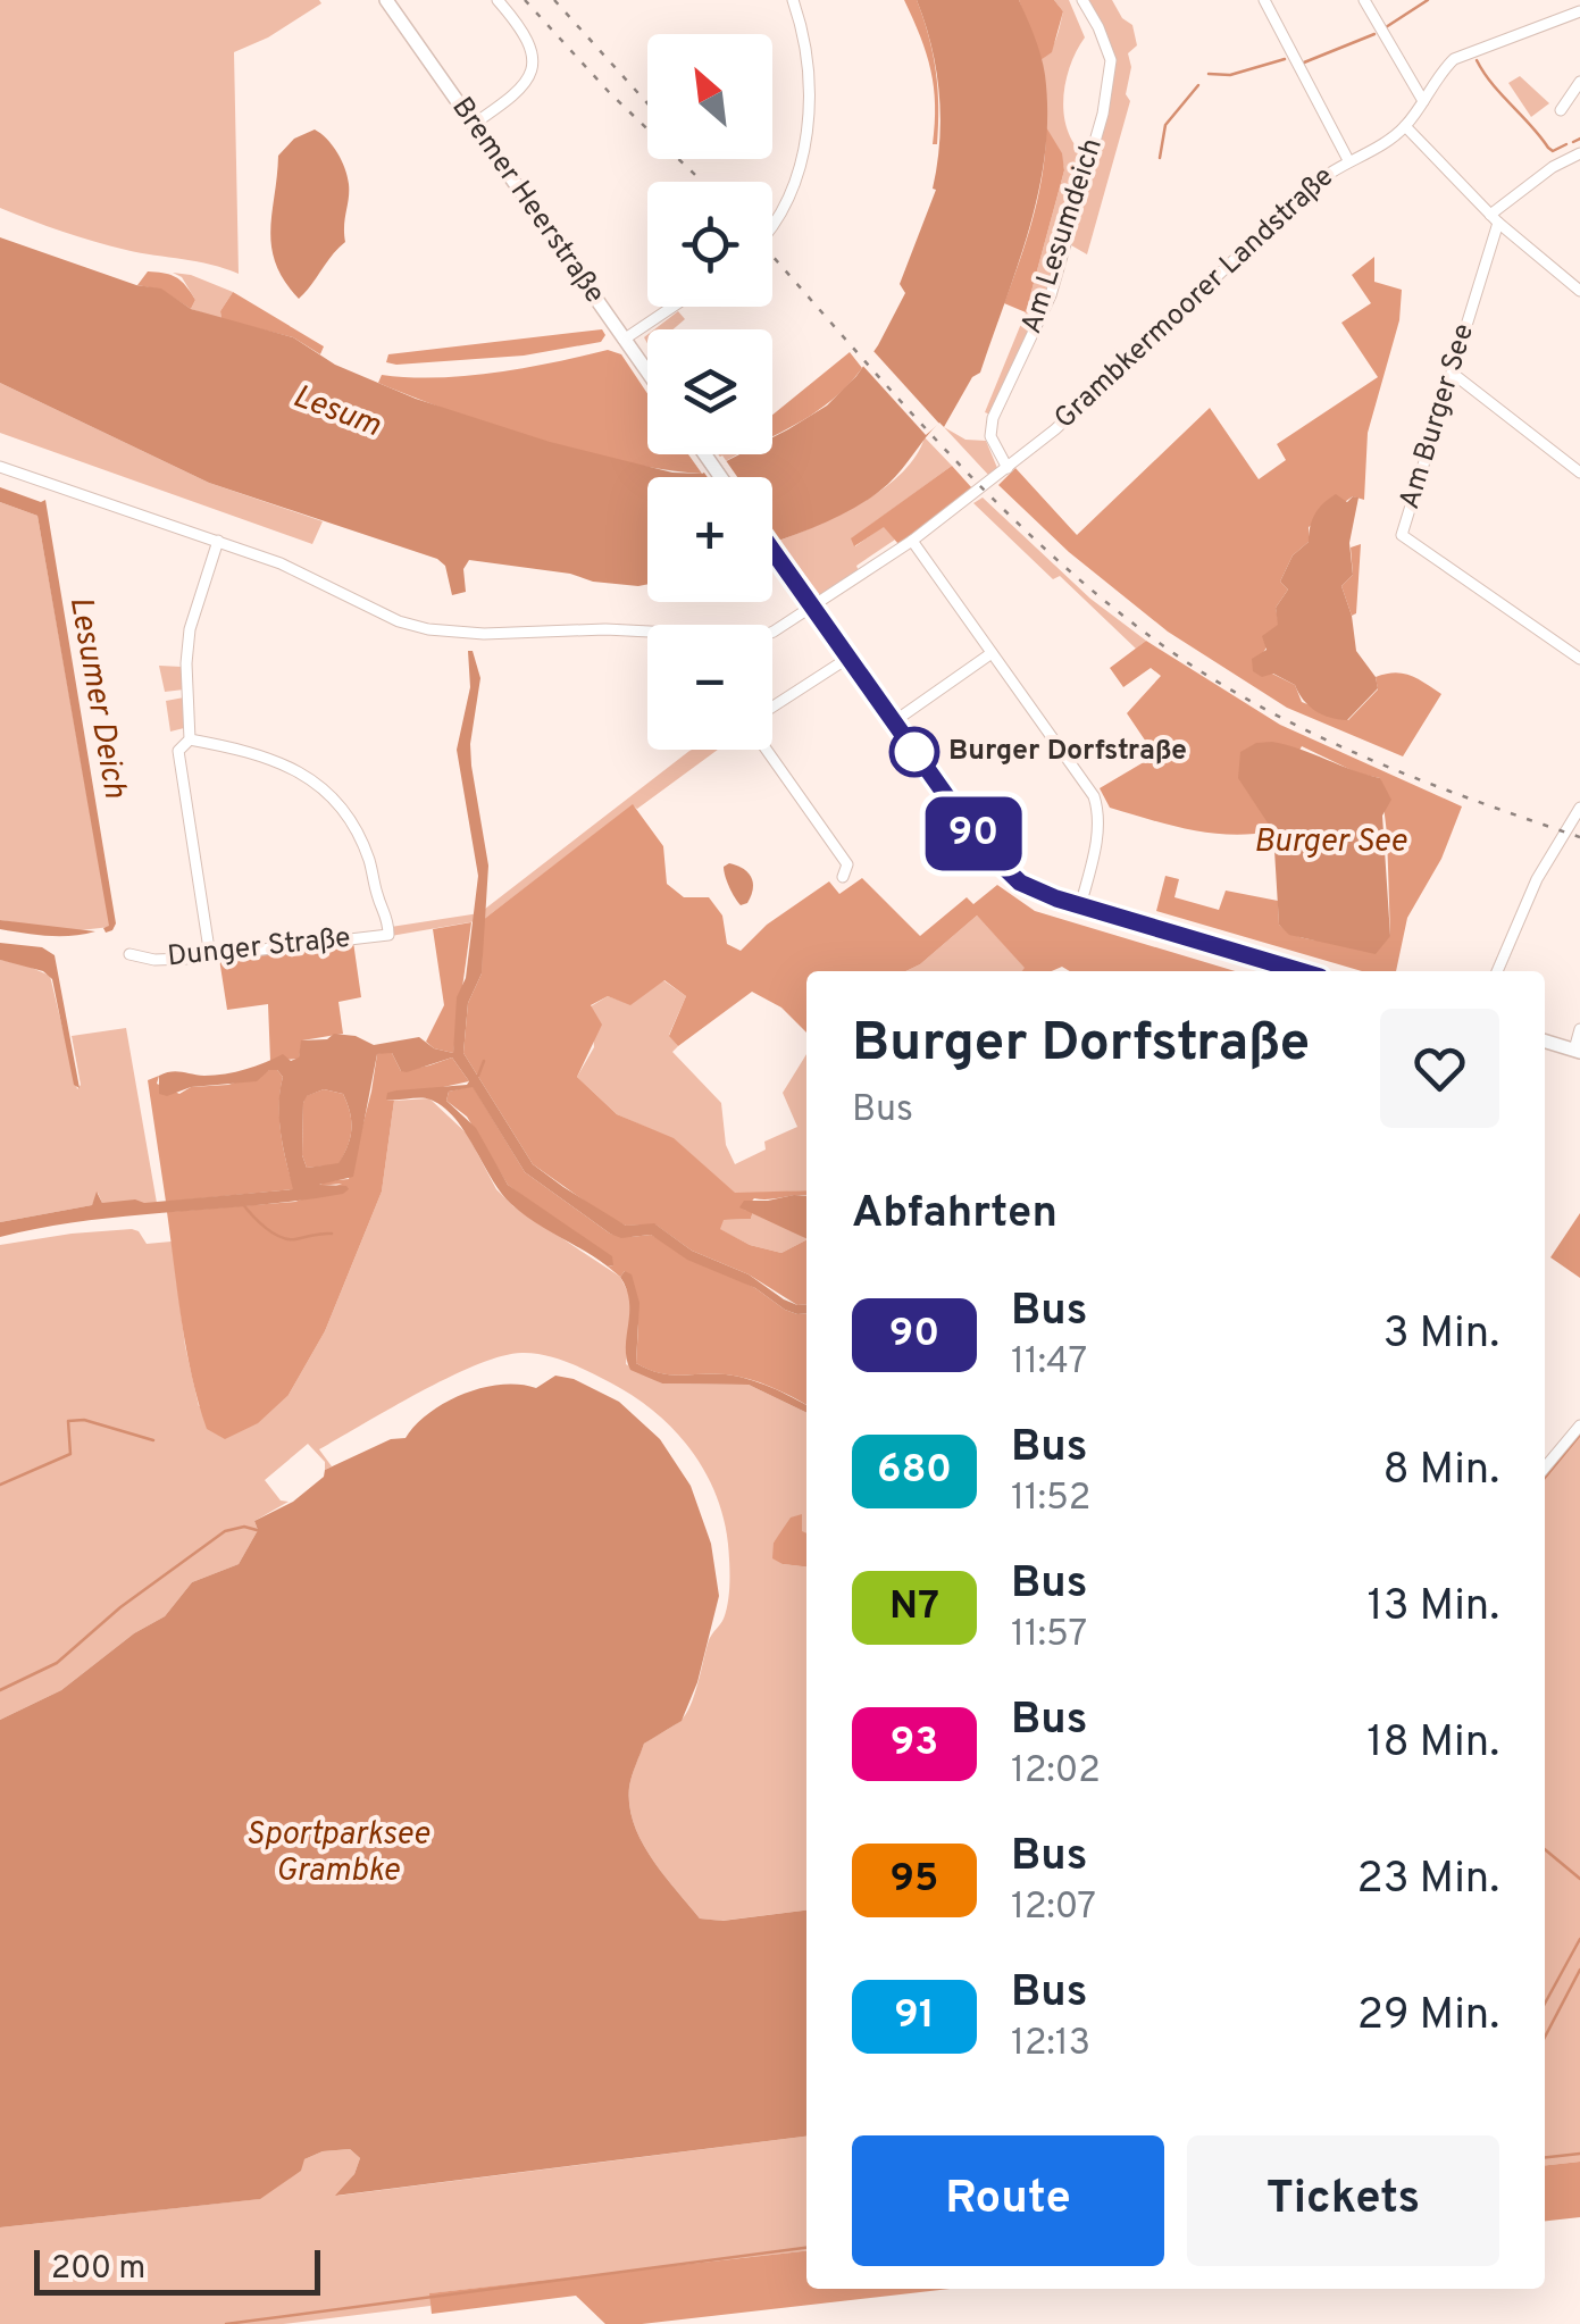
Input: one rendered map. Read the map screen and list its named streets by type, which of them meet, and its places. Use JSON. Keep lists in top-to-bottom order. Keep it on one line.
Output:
{"streets":{"main road":["Bremer Heerstraße"],"street":["Am Lesumdeich","Grambkermoorer Landstraße","Am Burger See","Dunger Straße"]},"crossings":[["Am Lesumdeich","Grambkermoorer Landstraße"]],"water":["Lesum","Lesumer Deich","Burger See","Sportparksee Grambke"],"places":["Burger Dorfstraße"],"lines":["bus line 90"],"scale_bar":"200 m","north":"top left","page":{"on_map":"90","map_buttons":["+","−"],"heading":[["Burger Dorfstraße","Bus"],"Abfahrten"],"list":[{"mark":"90","name":"Bus","note":"11:47","value":"3 Min."},{"mark":"680","name":"Bus","note":"11:52","value":"8 Min."},{"mark":"N7","name":"Bus","note":"11:57","value":"13 Min."},{"mark":"93","name":"Bus","note":"12:02","value":"18 Min."},{"mark":"95","name":"Bus","note":"12:07","value":"23 Min."},{"mark":"91","name":"Bus","note":"12:13","value":"29 Min."}],"buttons":["Route","Tickets"],"scale":"200 m"}}
